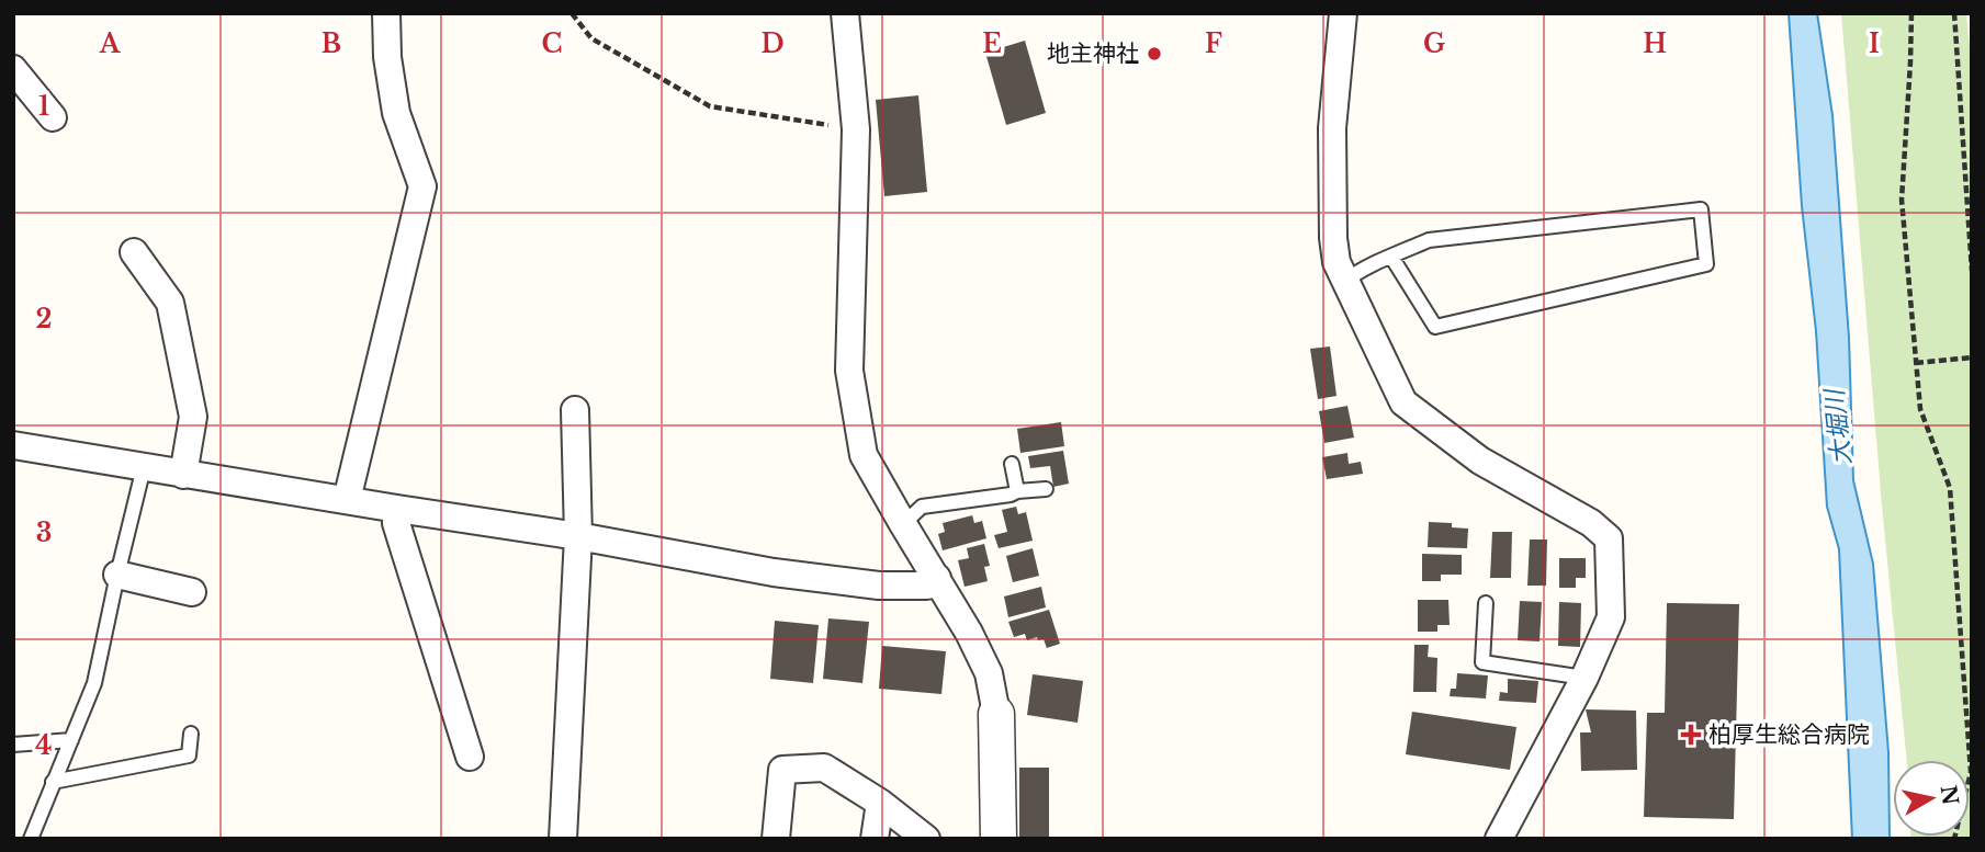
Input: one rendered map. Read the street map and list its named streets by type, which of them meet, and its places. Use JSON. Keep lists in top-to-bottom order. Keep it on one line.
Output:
{"water":["大堀川"],"places":{"other":["地主神社"],"health":["柏厚生総合病院"]},"north":"right","grid":{"columns":["A","B","C","D","E","F","G","H","I"],"rows":["1","2","3","4"]}}
